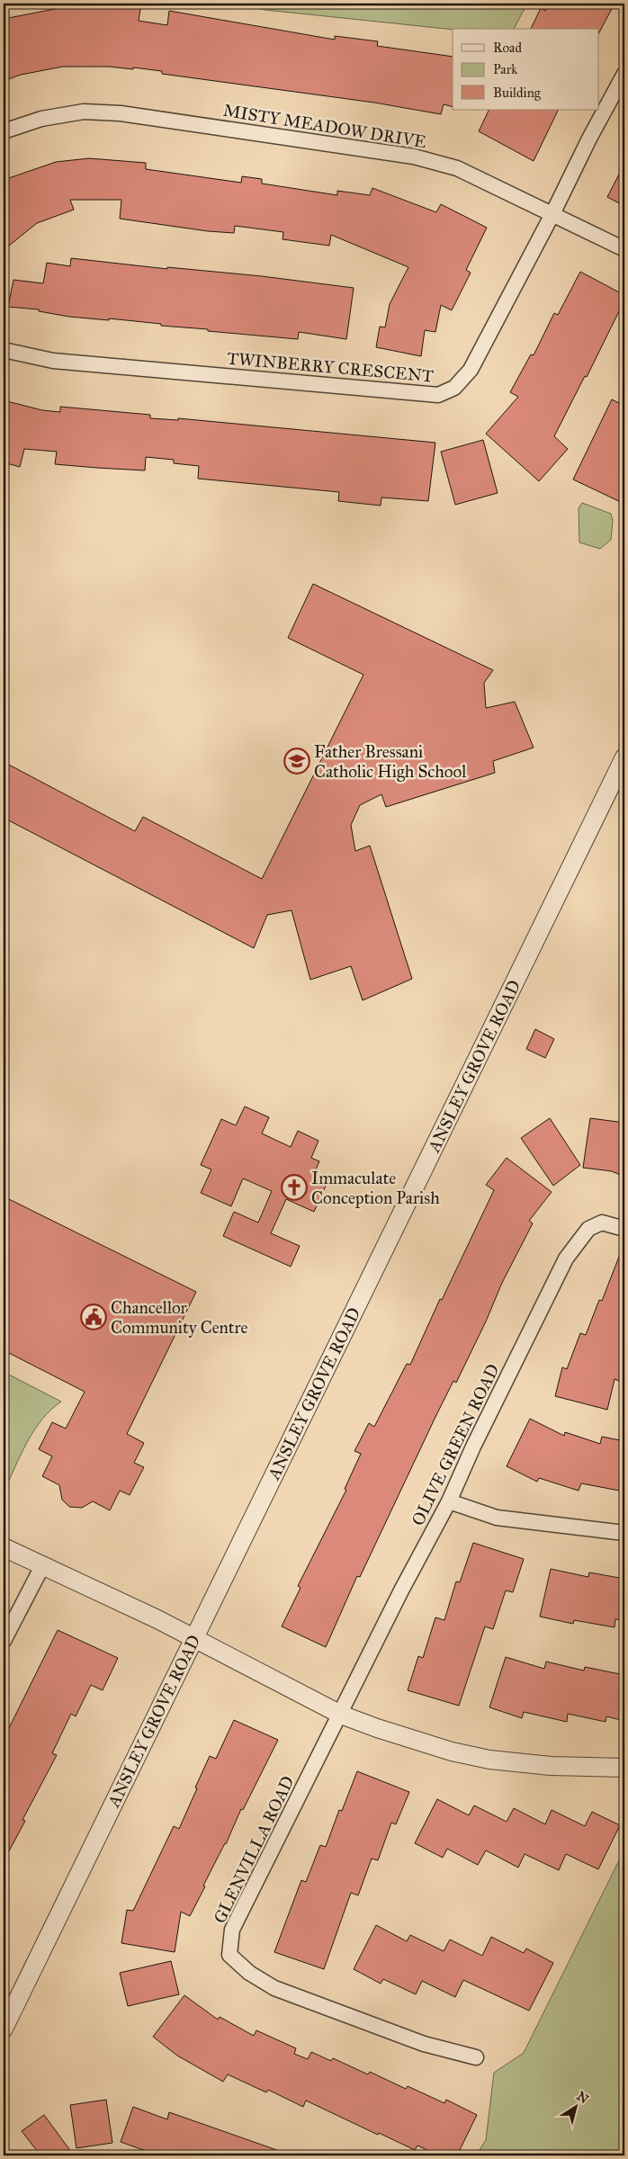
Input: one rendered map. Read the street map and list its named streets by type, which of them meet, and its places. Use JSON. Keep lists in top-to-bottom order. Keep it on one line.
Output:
{"streets":{"street":["MISTY MEADOW DRIVE","TWINBERRY CRESCENT","ANSLEY GROVE ROAD","OLIVE GREEN ROAD","GLENVILLA ROAD"]},"crossings":[["MISTY MEADOW DRIVE","TWINBERRY CRESCENT"],["OLIVE GREEN ROAD","GLENVILLA ROAD"]],"places":{"school or university":["Father Bressani Catholic High School"],"church":["Immaculate Conception Parish"],"public building":["Chancellor Community Centre"]},"legend":["Road","Park","Building"],"north":"top right"}
